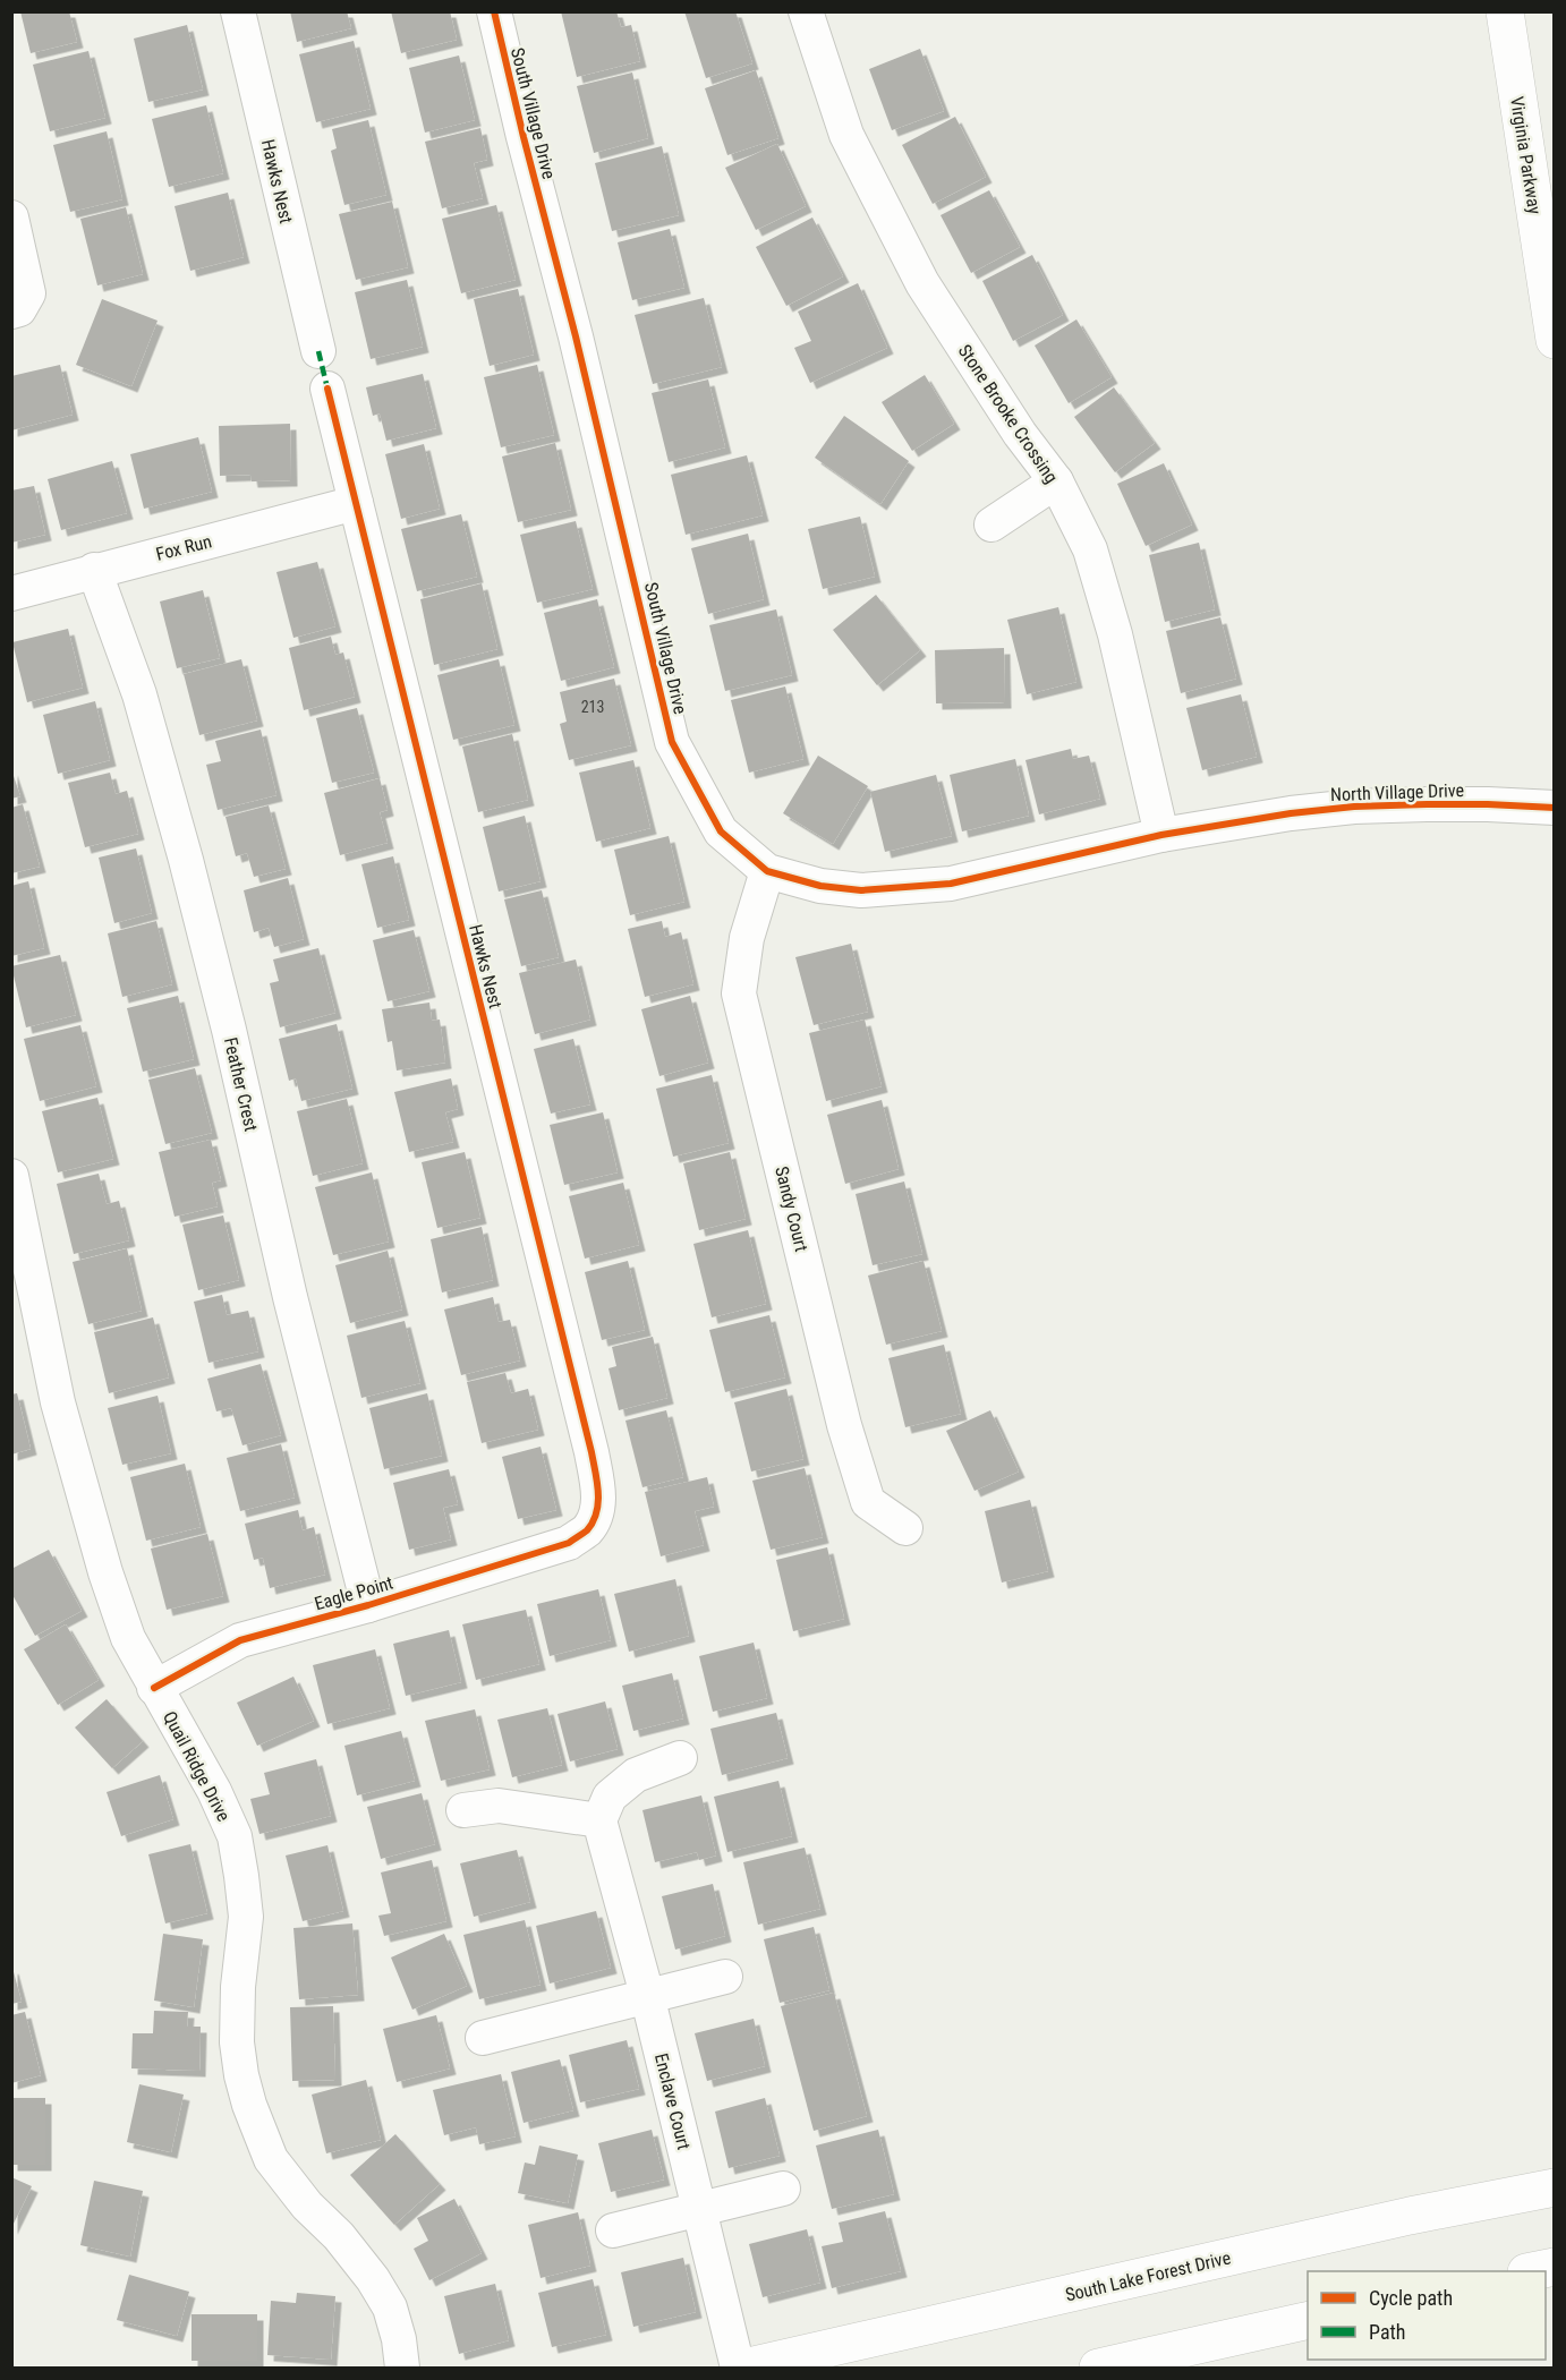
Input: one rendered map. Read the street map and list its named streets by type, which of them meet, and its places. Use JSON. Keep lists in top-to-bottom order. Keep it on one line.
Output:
{"streets":{"main road":["Virginia Parkway","South Lake Forest Drive"],"street":["South Village Drive","Hawks Nest","Stone Brooke Crossing","Fox Run","North Village Drive","Feather Crest","Sandy Court","Eagle Point","Quail Ridge Drive","Enclave Court"]},"crossings":[["South Village Drive","Stone Brooke Crossing"],["South Village Drive","North Village Drive"],["South Village Drive","Sandy Court"],["Hawks Nest","Fox Run"],["Hawks Nest","Eagle Point"],["Stone Brooke Crossing","North Village Drive"],["Fox Run","Feather Crest"],["Feather Crest","Eagle Point"],["Eagle Point","Quail Ridge Drive"],["Enclave Court","South Lake Forest Drive"]],"house_numbers":["213"],"legend":["Cycle path","Path"]}
